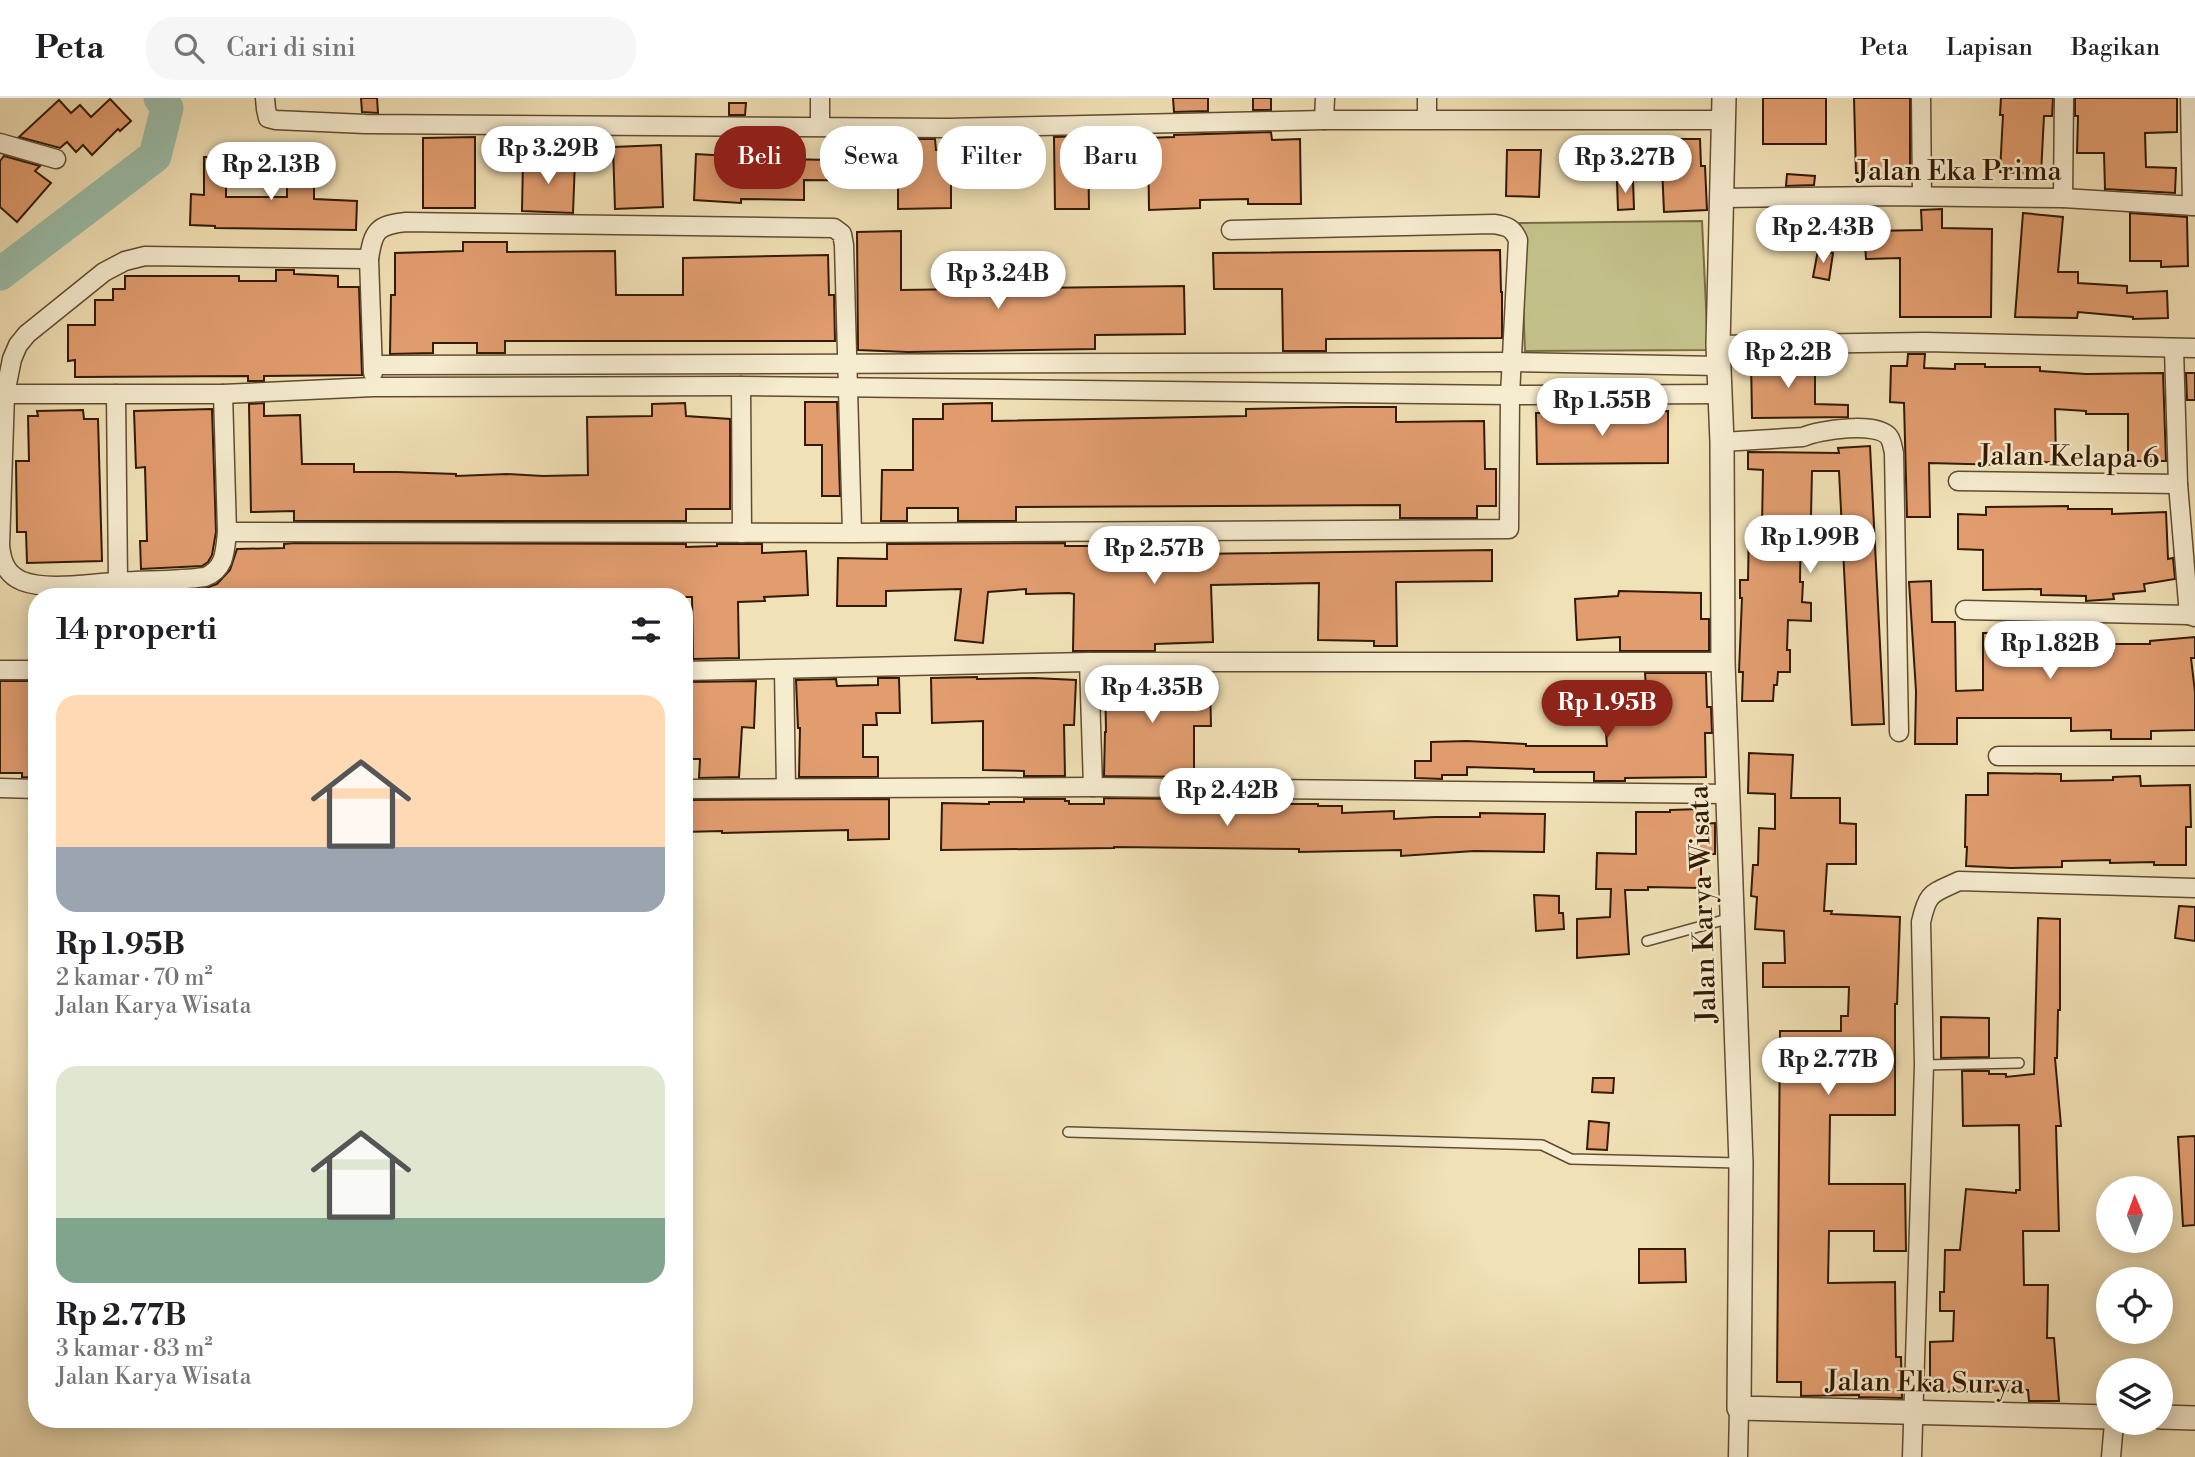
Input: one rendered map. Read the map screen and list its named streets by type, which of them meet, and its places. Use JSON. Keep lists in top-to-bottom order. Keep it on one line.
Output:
{"streets":{"street":["Jalan Eka Prima","Jalan Kelapa 6","Jalan Karya Wisata","Jalan Eka Surya"]},"crossings":[["Jalan Eka Prima","Jalan Karya Wisata"],["Jalan Karya Wisata","Jalan Eka Surya"]],"north":"top","page":{"header":"Peta","search":"Cari di sini","nav":["Peta","Lapisan","Bagikan"],"price":["Rp 3.29B","Rp 3.27B","Rp 2.13B","Rp 2.43B","Rp 3.24B","Rp 2.2B","Rp 1.55B","Rp 1.99B","Rp 2.57B","Rp 1.82B","Rp 4.35B","Rp 1.95B","Rp 2.42B","Rp 2.77B"],"chip":["Beli","Sewa","Filter","Baru"],"heading":"14 properti","list":[{"name":"Rp 1.95B","note":"2 kamar · 70 m² · Jalan Karya Wisata"},{"name":"Rp 2.77B","note":"3 kamar · 83 m² · Jalan Karya Wisata"}]}}
